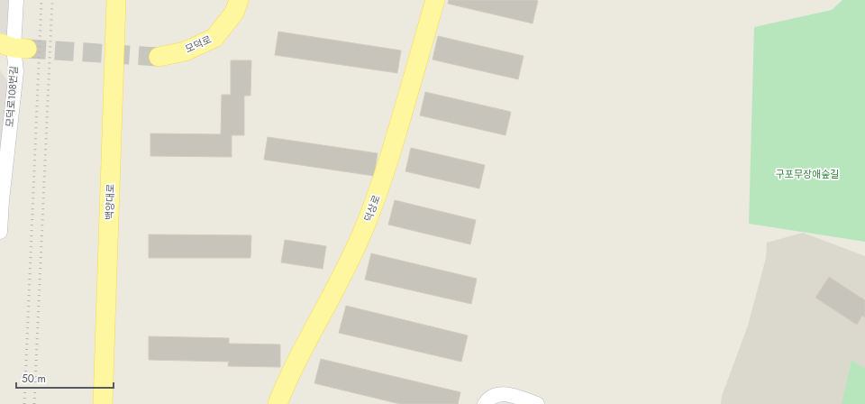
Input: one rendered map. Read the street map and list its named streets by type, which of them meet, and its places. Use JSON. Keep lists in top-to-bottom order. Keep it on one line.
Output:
{"streets":{"main road":["모덕로","백양대로","덕상로"],"street":["모덕로108번길"]},"parks":["구포무장애숲길"],"scale_bar":"50 m"}
